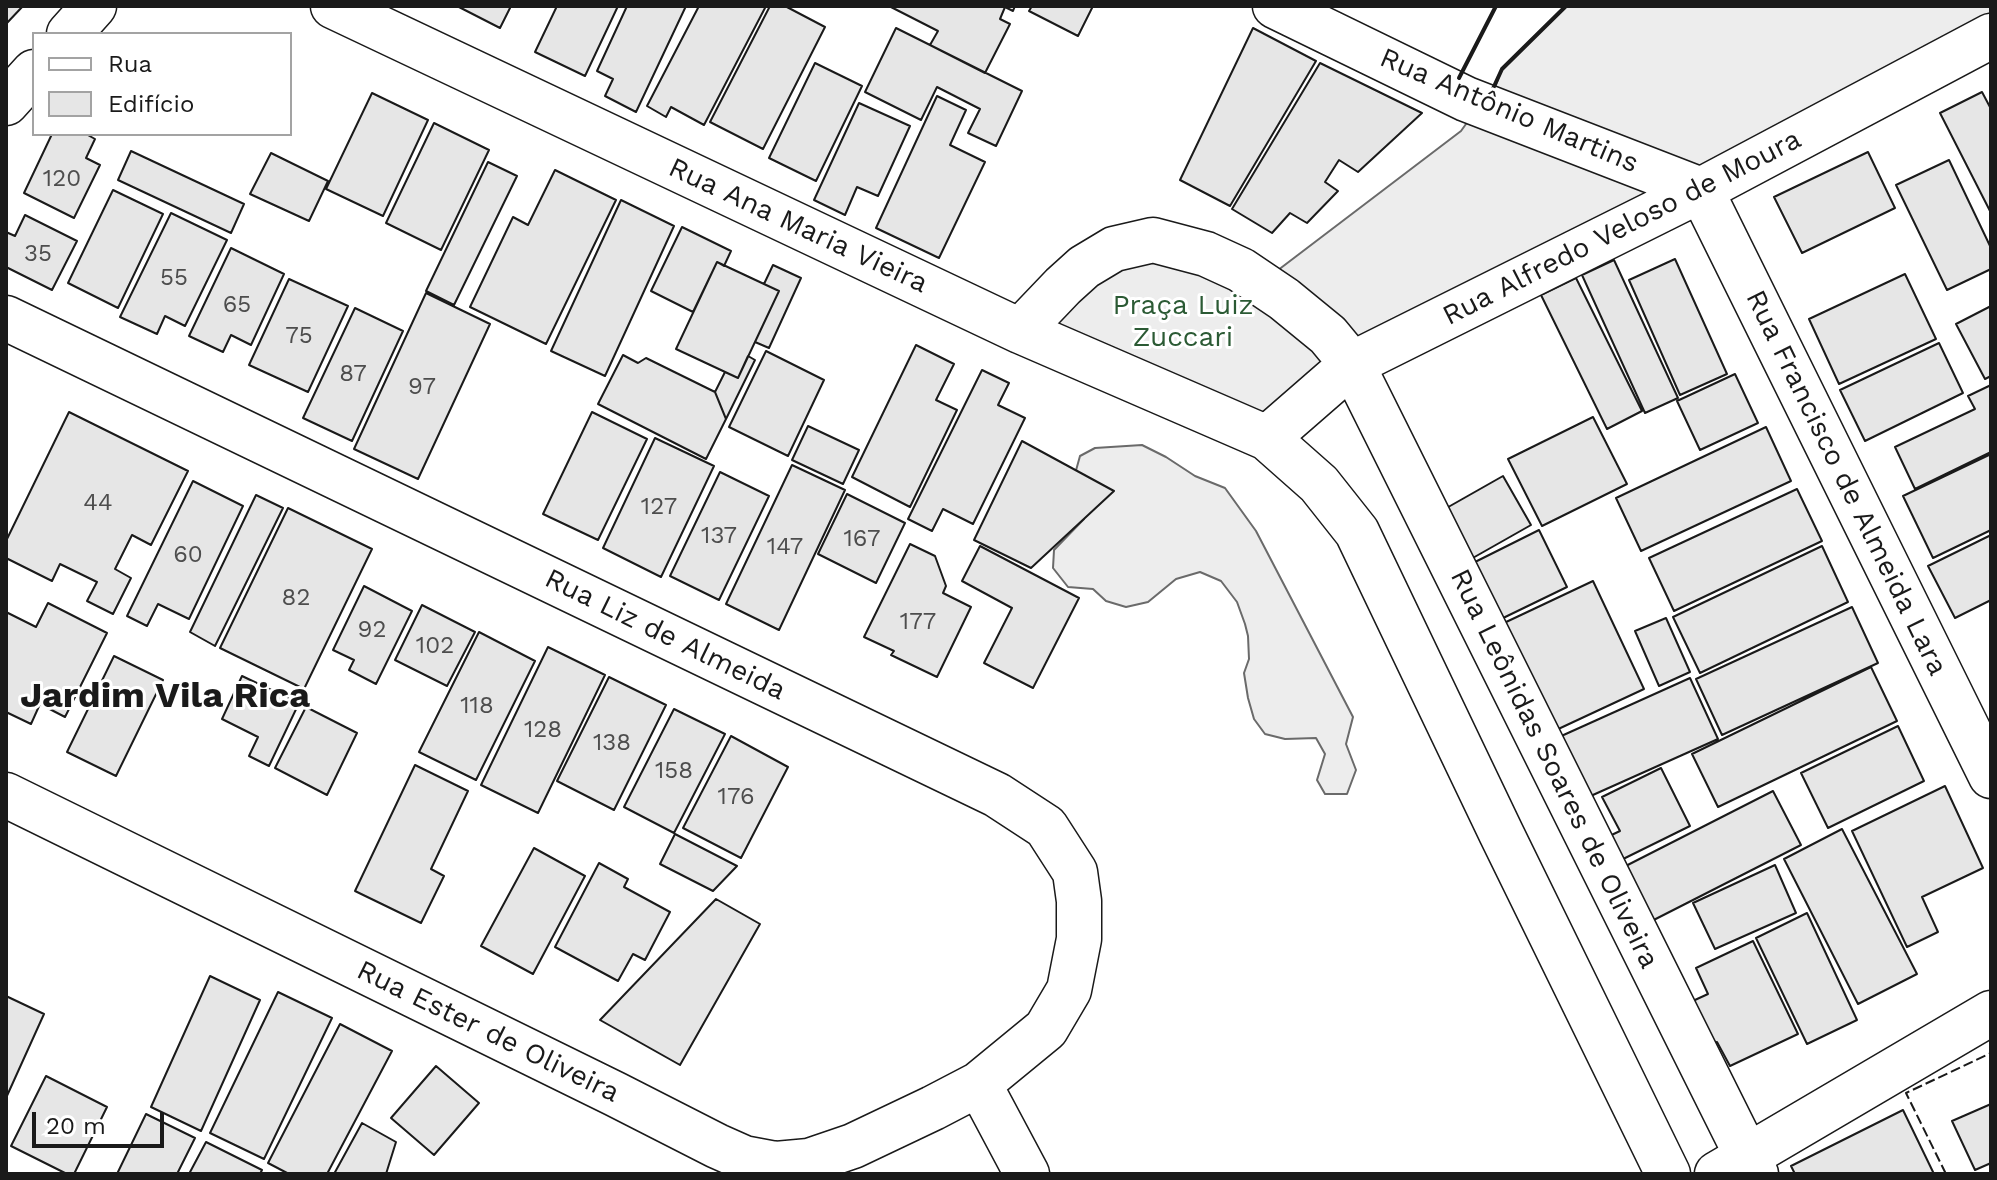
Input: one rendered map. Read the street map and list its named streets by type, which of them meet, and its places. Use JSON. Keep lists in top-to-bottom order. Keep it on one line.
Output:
{"streets":{"street":["Rua Antônio Martins","Rua Ana Maria Vieira","Rua Alfredo Veloso de Moura","Rua Francisco de Almeida Lara","Rua Liz de Almeida","Rua Leônidas Soares de Oliveira","Rua Ester de Oliveira"]},"crossings":[["Rua Antônio Martins","Rua Alfredo Veloso de Moura"],["Rua Antônio Martins","Rua Francisco de Almeida Lara"],["Rua Ana Maria Vieira","Rua Alfredo Veloso de Moura"],["Rua Ana Maria Vieira","Rua Leônidas Soares de Oliveira"],["Rua Alfredo Veloso de Moura","Rua Francisco de Almeida Lara"],["Rua Alfredo Veloso de Moura","Rua Leônidas Soares de Oliveira"],["Rua Liz de Almeida","Rua Ester de Oliveira"]],"districts":["Jardim Vila Rica"],"parks":["Praça Luiz Zuccari"],"house_numbers":["120","35","55","65","75","87","97","44","127","137","167","147","60","82","177","92","102","118","128","138","158","176"],"legend":["Rua","Edifício"],"scale_bar":"20 m"}
